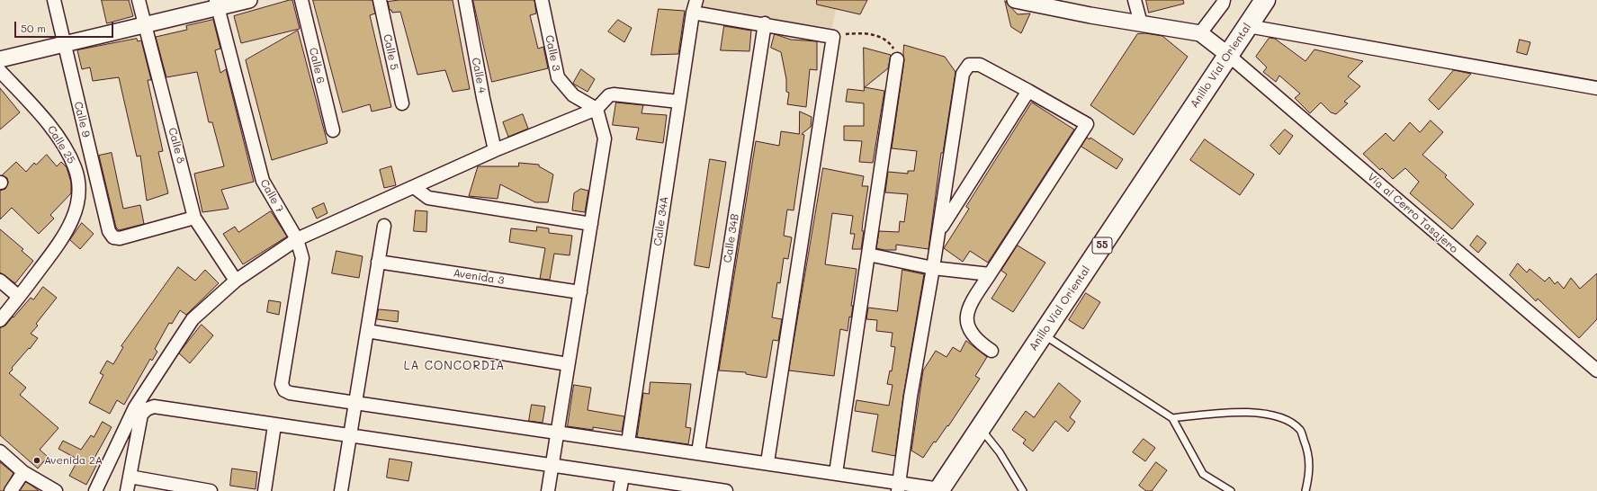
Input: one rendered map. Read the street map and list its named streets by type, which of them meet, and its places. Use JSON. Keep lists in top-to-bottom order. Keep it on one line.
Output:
{"streets":{"highway":["Anillo Vial Oriental","55"],"street":["Calle 5","Calle 3","Calle 6","Calle 4","Calle 9","Calle 25","Calle 8","Calle 7","Vía al Cerro Tasajero","Calle 34A","Calle 34B","Avenida 3"]},"crossings":[["Anillo Vial Oriental","Vía al Cerro Tasajero"],["Calle 9","Calle 8"]],"districts":["LA CONCORDIA"],"places":["Avenida 2A"],"scale_bar":"50 m"}
